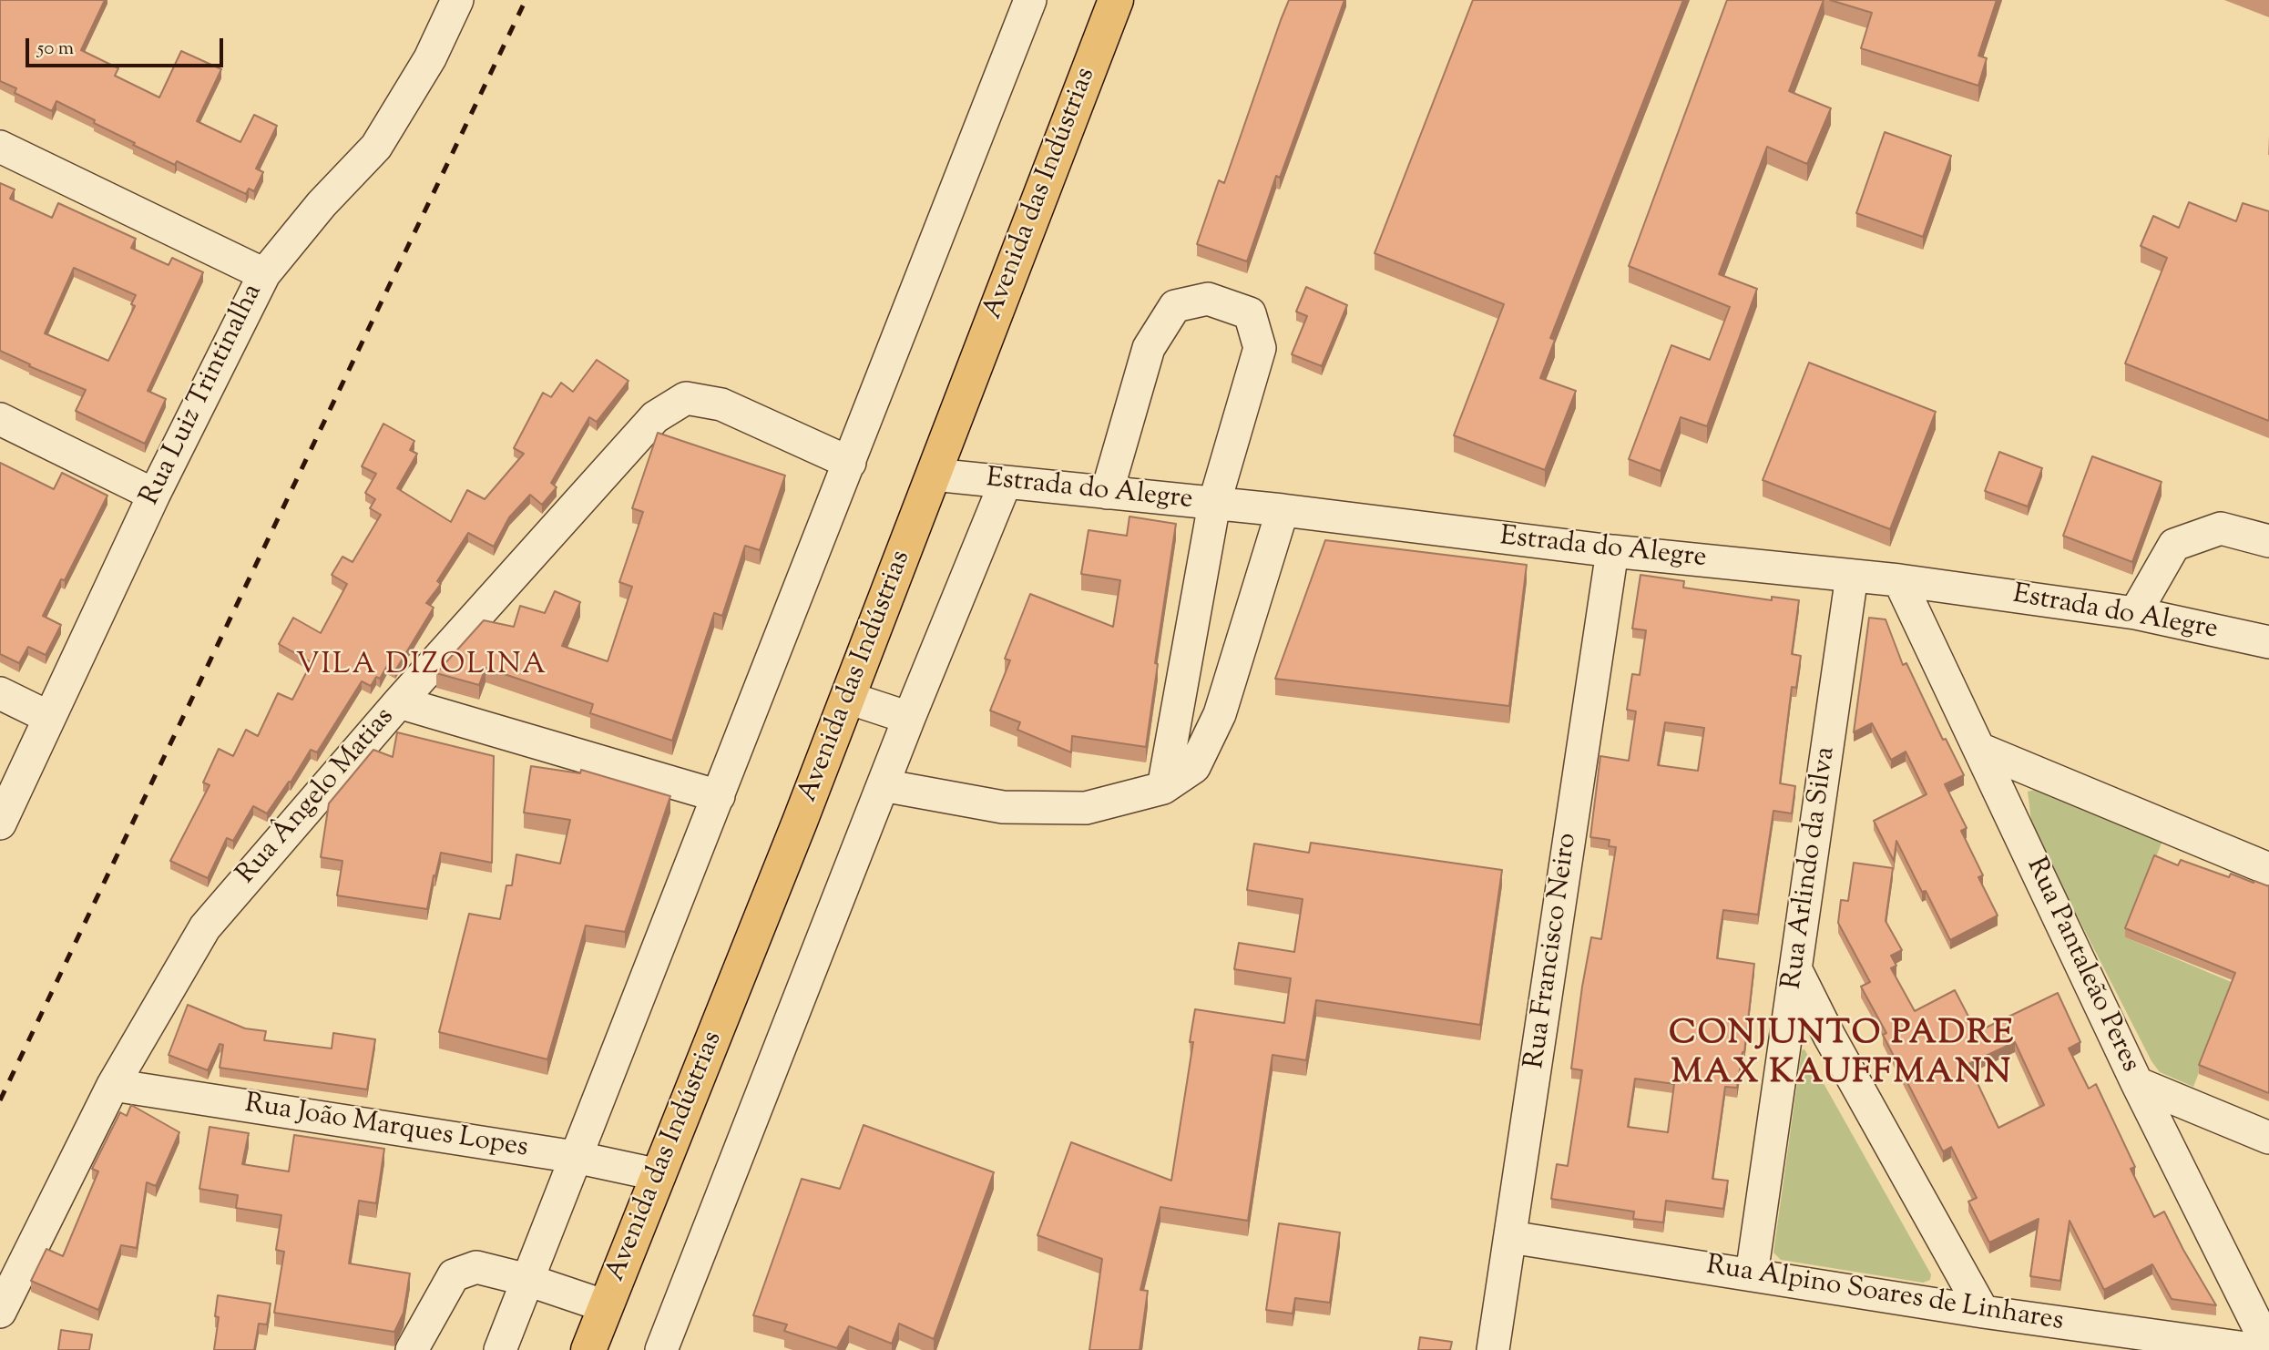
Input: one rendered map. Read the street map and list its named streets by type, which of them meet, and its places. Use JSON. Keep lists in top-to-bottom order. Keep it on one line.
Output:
{"streets":{"main road":["Avenida das Indústrias"],"street":["Rua Luiz Trintinalha","Estrada do Alegre","Rua Ângelo Matias","Rua Arlindo da Silva","Rua Francisco Neiro","Rua Pantaleão Peres","Rua João Marques Lopes","Rua Alpino Soares de Linhares"]},"crossings":[["Avenida das Indústrias","Estrada do Alegre"],["Avenida das Indústrias","Rua João Marques Lopes"],["Estrada do Alegre","Rua Arlindo da Silva"],["Estrada do Alegre","Rua Francisco Neiro"],["Estrada do Alegre","Rua Pantaleão Peres"],["Rua Ângelo Matias","Rua João Marques Lopes"],["Rua Arlindo da Silva","Rua Alpino Soares de Linhares"],["Rua Francisco Neiro","Rua Alpino Soares de Linhares"]],"districts":["VILA DIZOLINA","CONJUNTO PADRE MAX KAUFFMANN"],"scale_bar":"50 m"}
